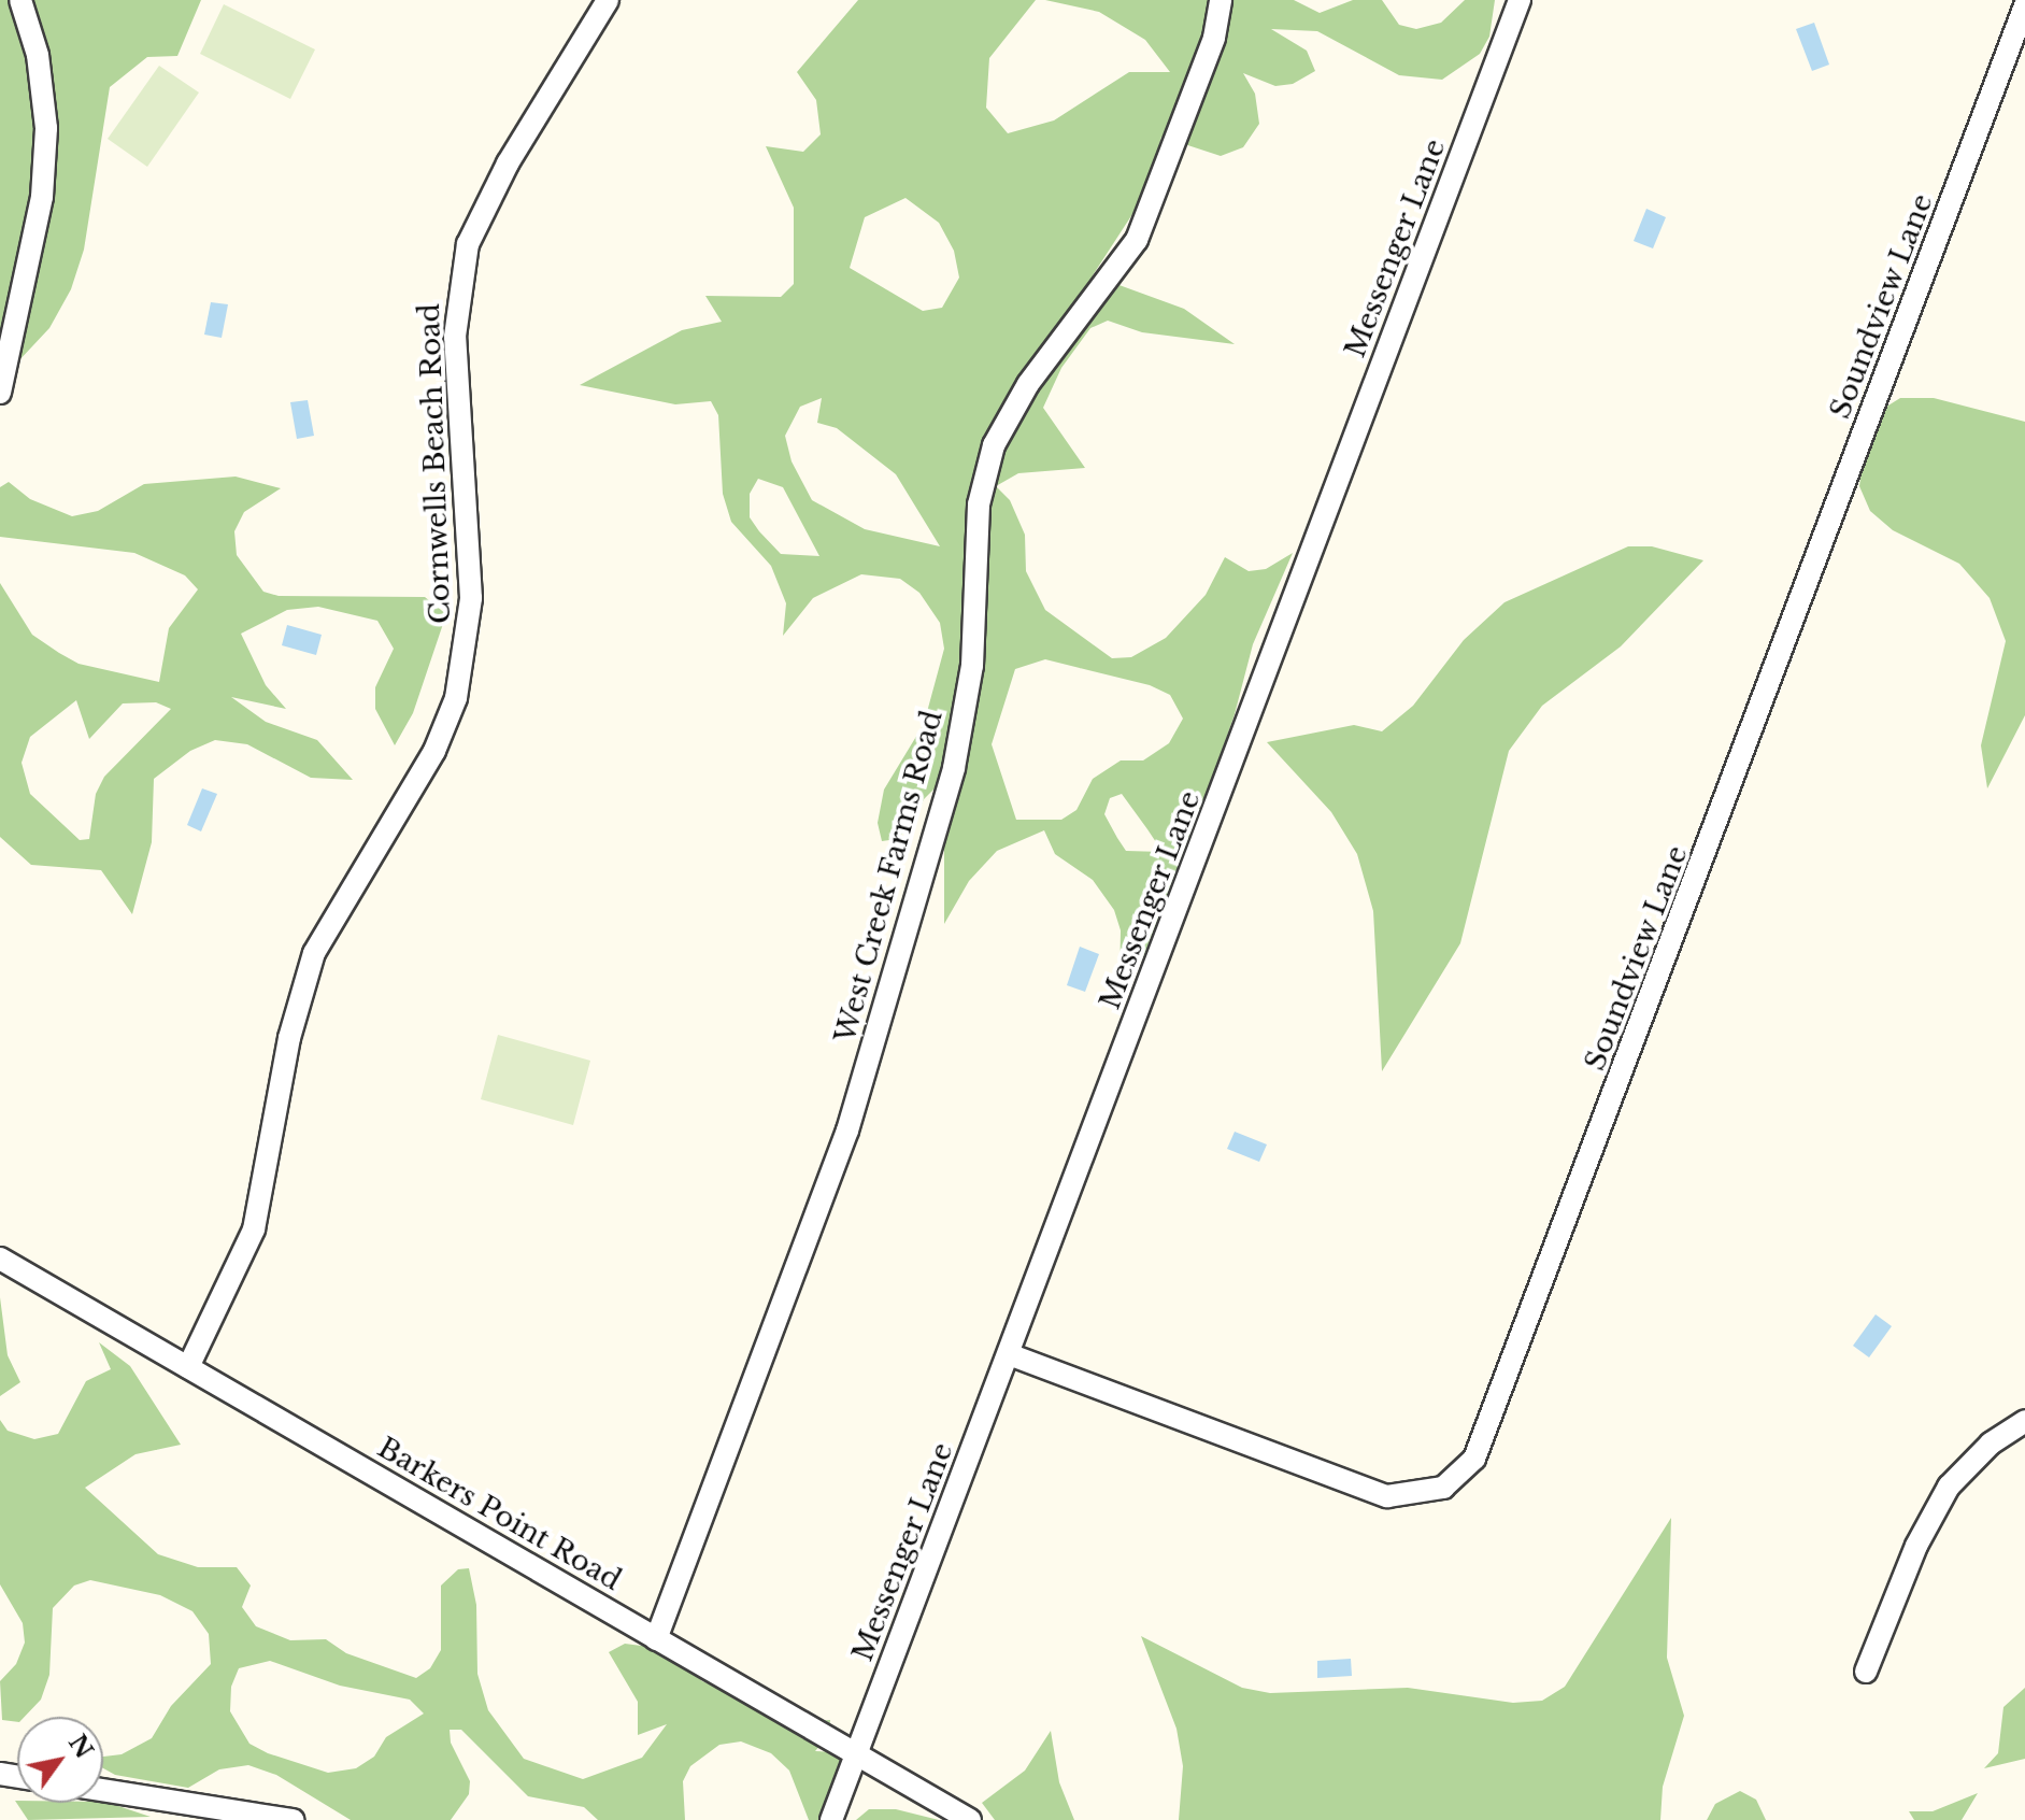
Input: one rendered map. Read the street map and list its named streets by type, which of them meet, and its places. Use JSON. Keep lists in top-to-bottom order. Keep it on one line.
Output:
{"streets":{"street":["Messenger Lane","Soundview Lane","Cornwells Beach Road","West Creek Farms Road","Barkers Point Road"]},"crossings":[["Messenger Lane","Soundview Lane"],["Messenger Lane","Barkers Point Road"],["Cornwells Beach Road","Barkers Point Road"],["West Creek Farms Road","Barkers Point Road"]],"north":"top right"}
